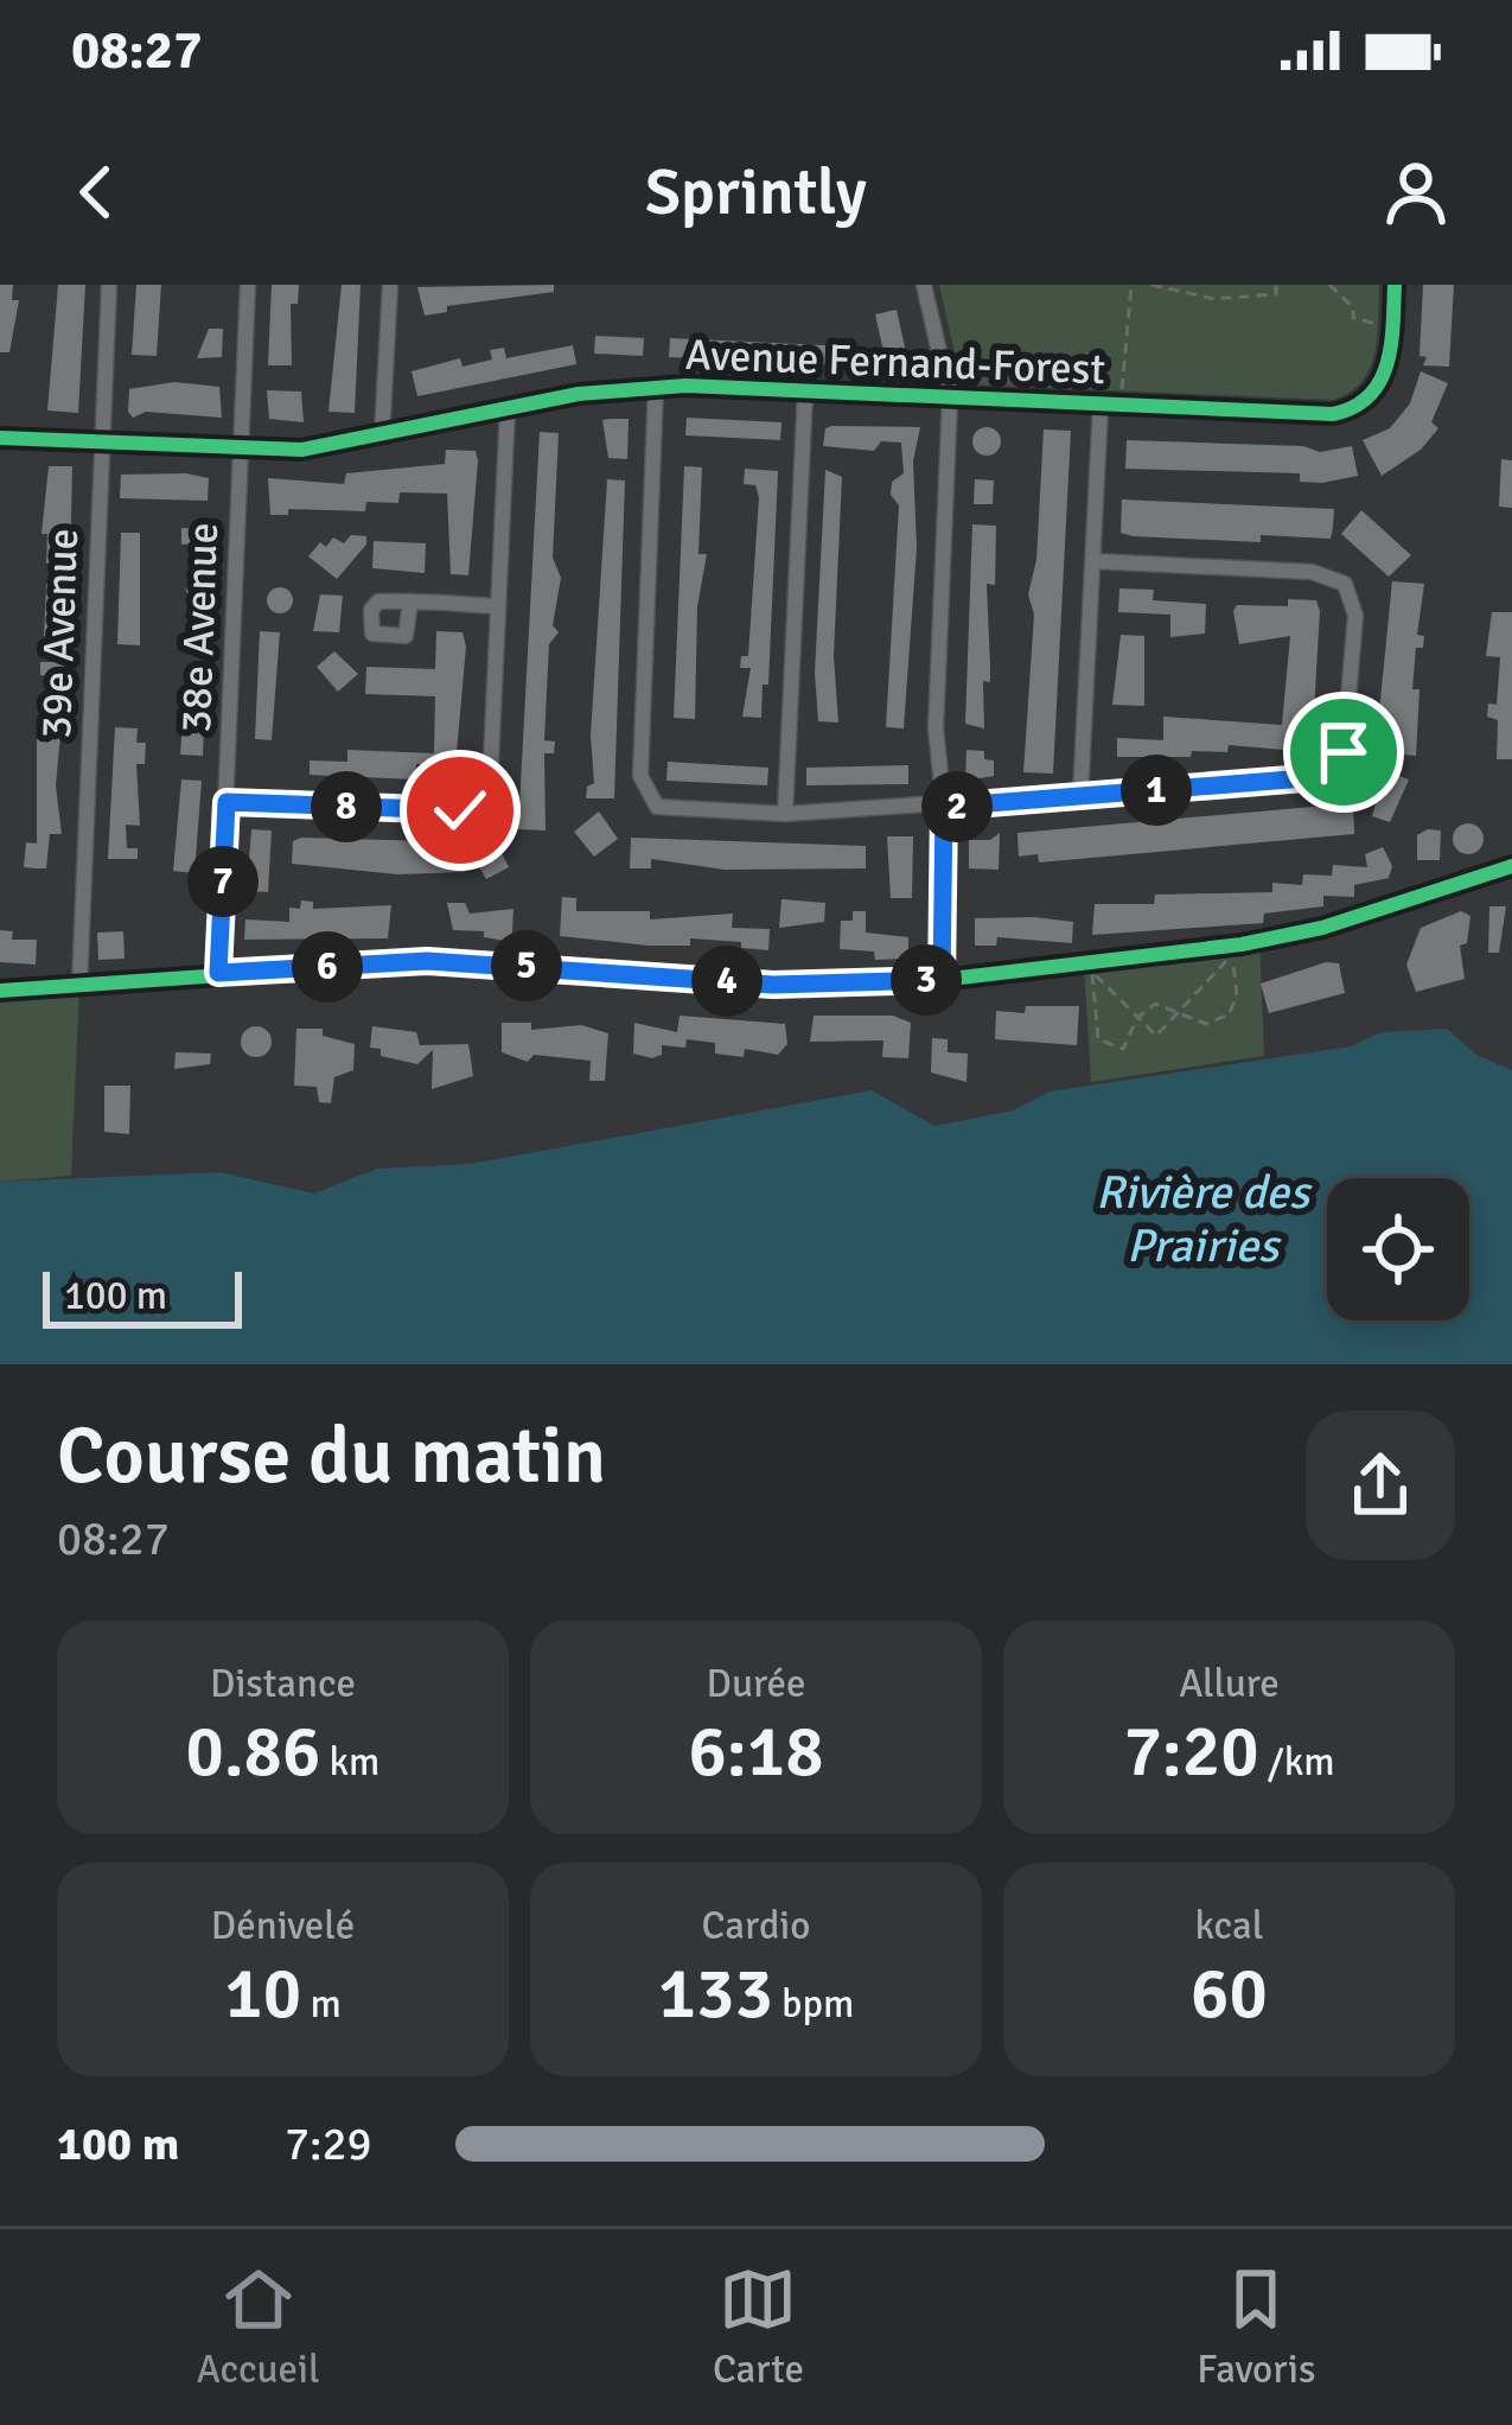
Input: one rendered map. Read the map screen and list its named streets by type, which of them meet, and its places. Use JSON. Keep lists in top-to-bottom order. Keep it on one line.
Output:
{"streets":{"street":["Avenue Fernand-Forest","38e Avenue","39e Avenue"]},"crossings":[["Avenue Fernand-Forest","38e Avenue"],["Avenue Fernand-Forest","39e Avenue"]],"water":["Rivière des Prairies"],"scale_bar":"100 m","page":{"status":"08:27","header":"Sprintly","pins":["1","2","8","7","5","6","3","4"],"scale":"100 m","heading":["Course du matin","08:27"],"stats":[["Distance","0.86 km"],["Durée","6:18"],["Allure","7:20 /km"],["Dénivelé","10 m"],["Cardio","133 bpm"],["kcal","60"]],"list":[{"name":"100 m","note":"7:29"}],"tabs":["Accueil","Carte","Favoris"]}}
